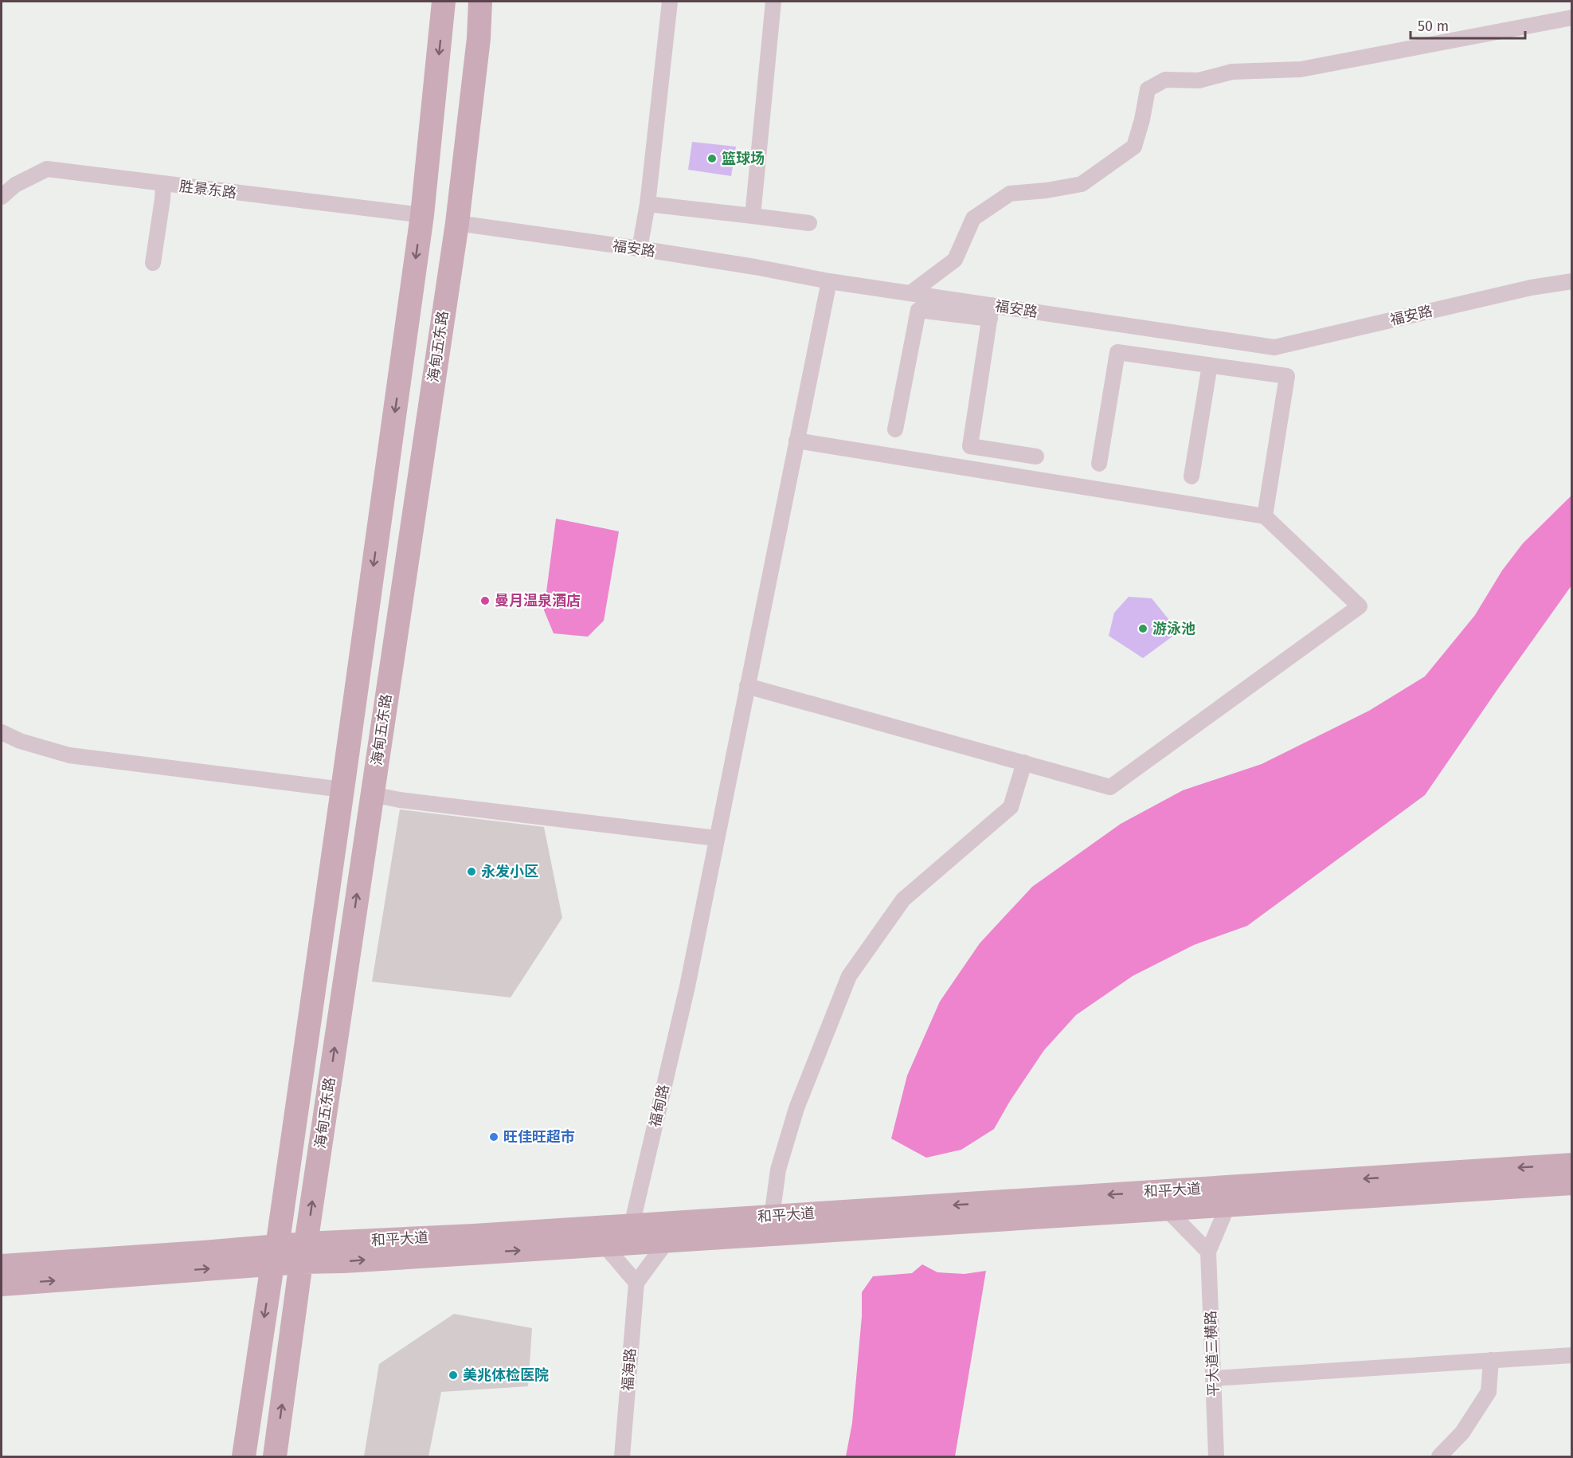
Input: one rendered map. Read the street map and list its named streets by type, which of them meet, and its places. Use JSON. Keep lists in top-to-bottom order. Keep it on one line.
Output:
{"streets":{"main road":["海甸五东路","和平大道"],"street":["胜景东路","福安路","福甸路","平大道三横路","福海路"]},"crossings":[["胜景东路","海甸五东路"],["福安路","海甸五东路"],["福安路","福甸路"],["海甸五东路","和平大道"],["福甸路","和平大道"]],"places":["篮球场","曼月温泉酒店","游泳池","永发小区","旺佳旺超市","美兆体检医院"],"scale_bar":"50 m"}
